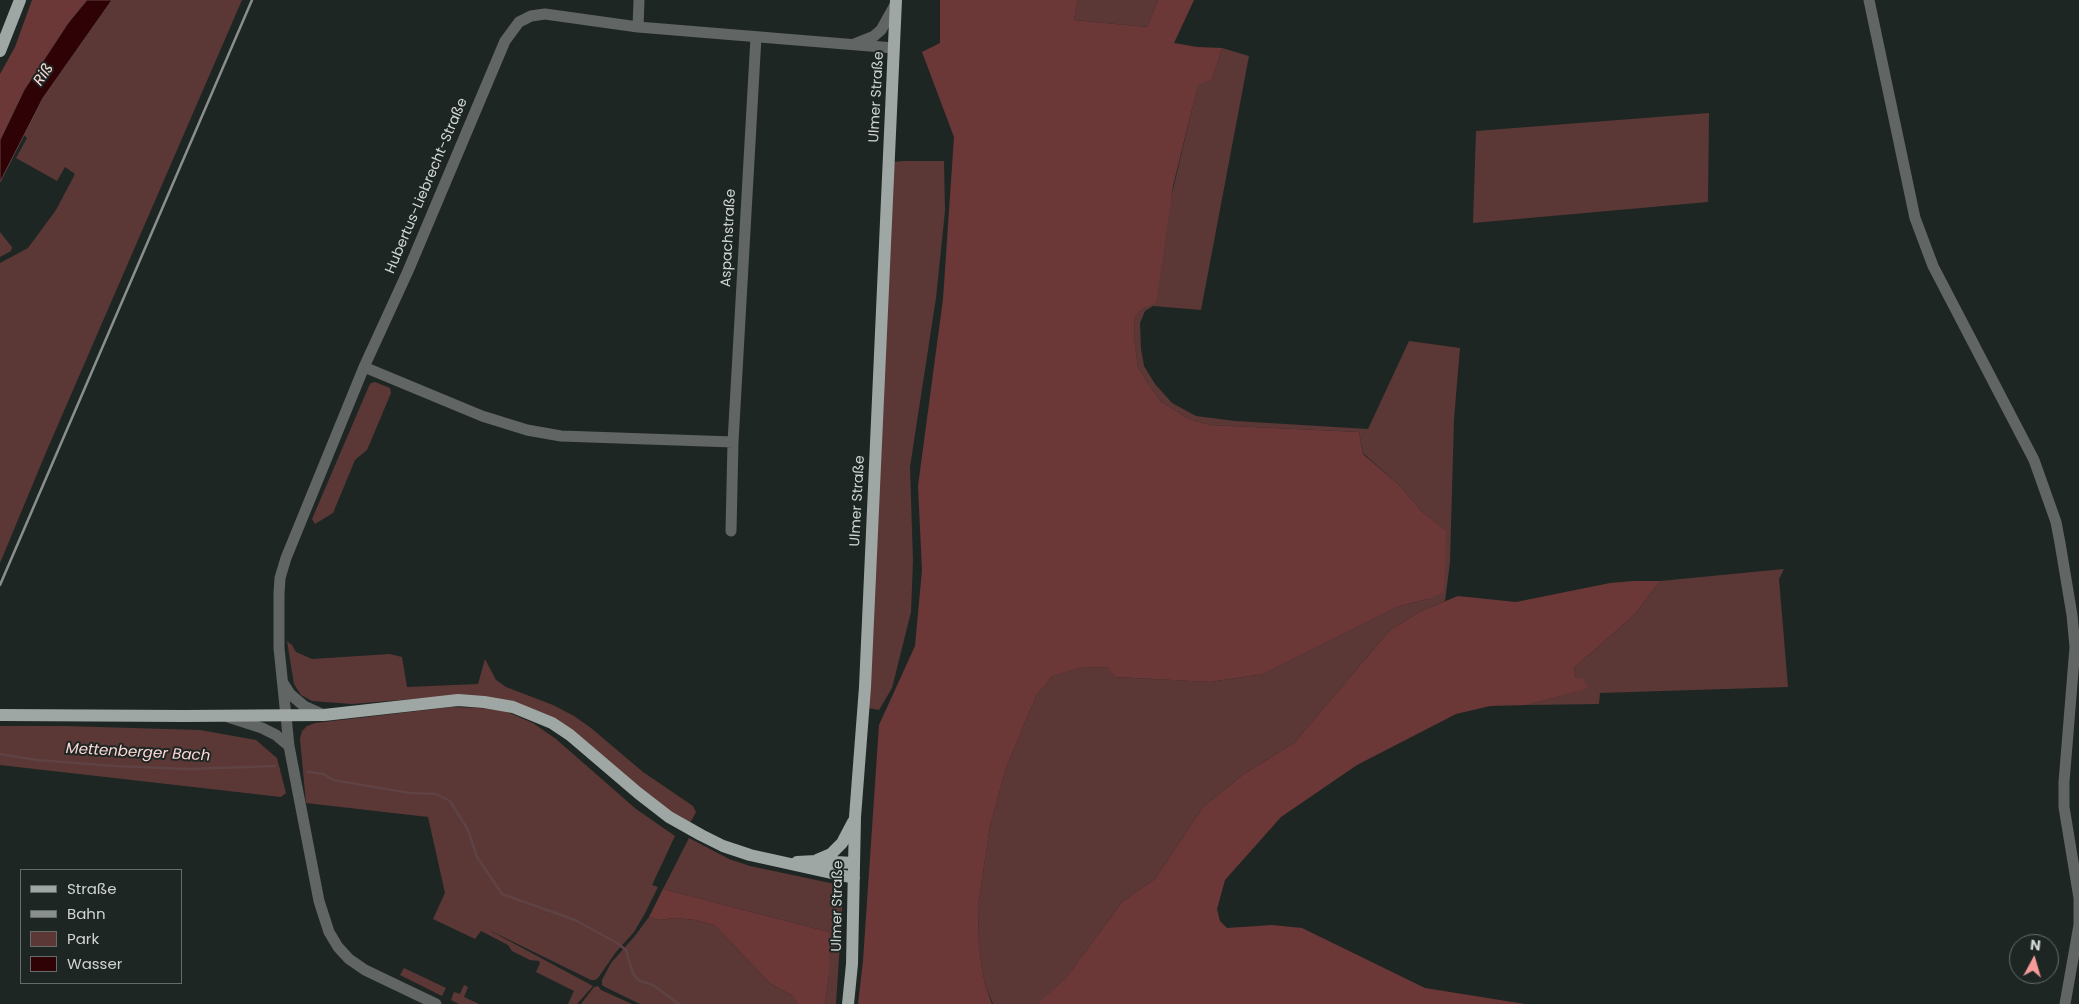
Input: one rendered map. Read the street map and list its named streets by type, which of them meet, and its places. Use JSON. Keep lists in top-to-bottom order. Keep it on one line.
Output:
{"streets":{"main road":["Ulmer Straße"],"street":["Hubertus-Liebrecht-Straße","Aspachstraße"]},"crossings":[["Ulmer Straße","Hubertus-Liebrecht-Straße"],["Hubertus-Liebrecht-Straße","Aspachstraße"]],"water":["Riß","Mettenberger Bach"],"legend":["Straße","Bahn","Park","Wasser"],"north":"top"}
